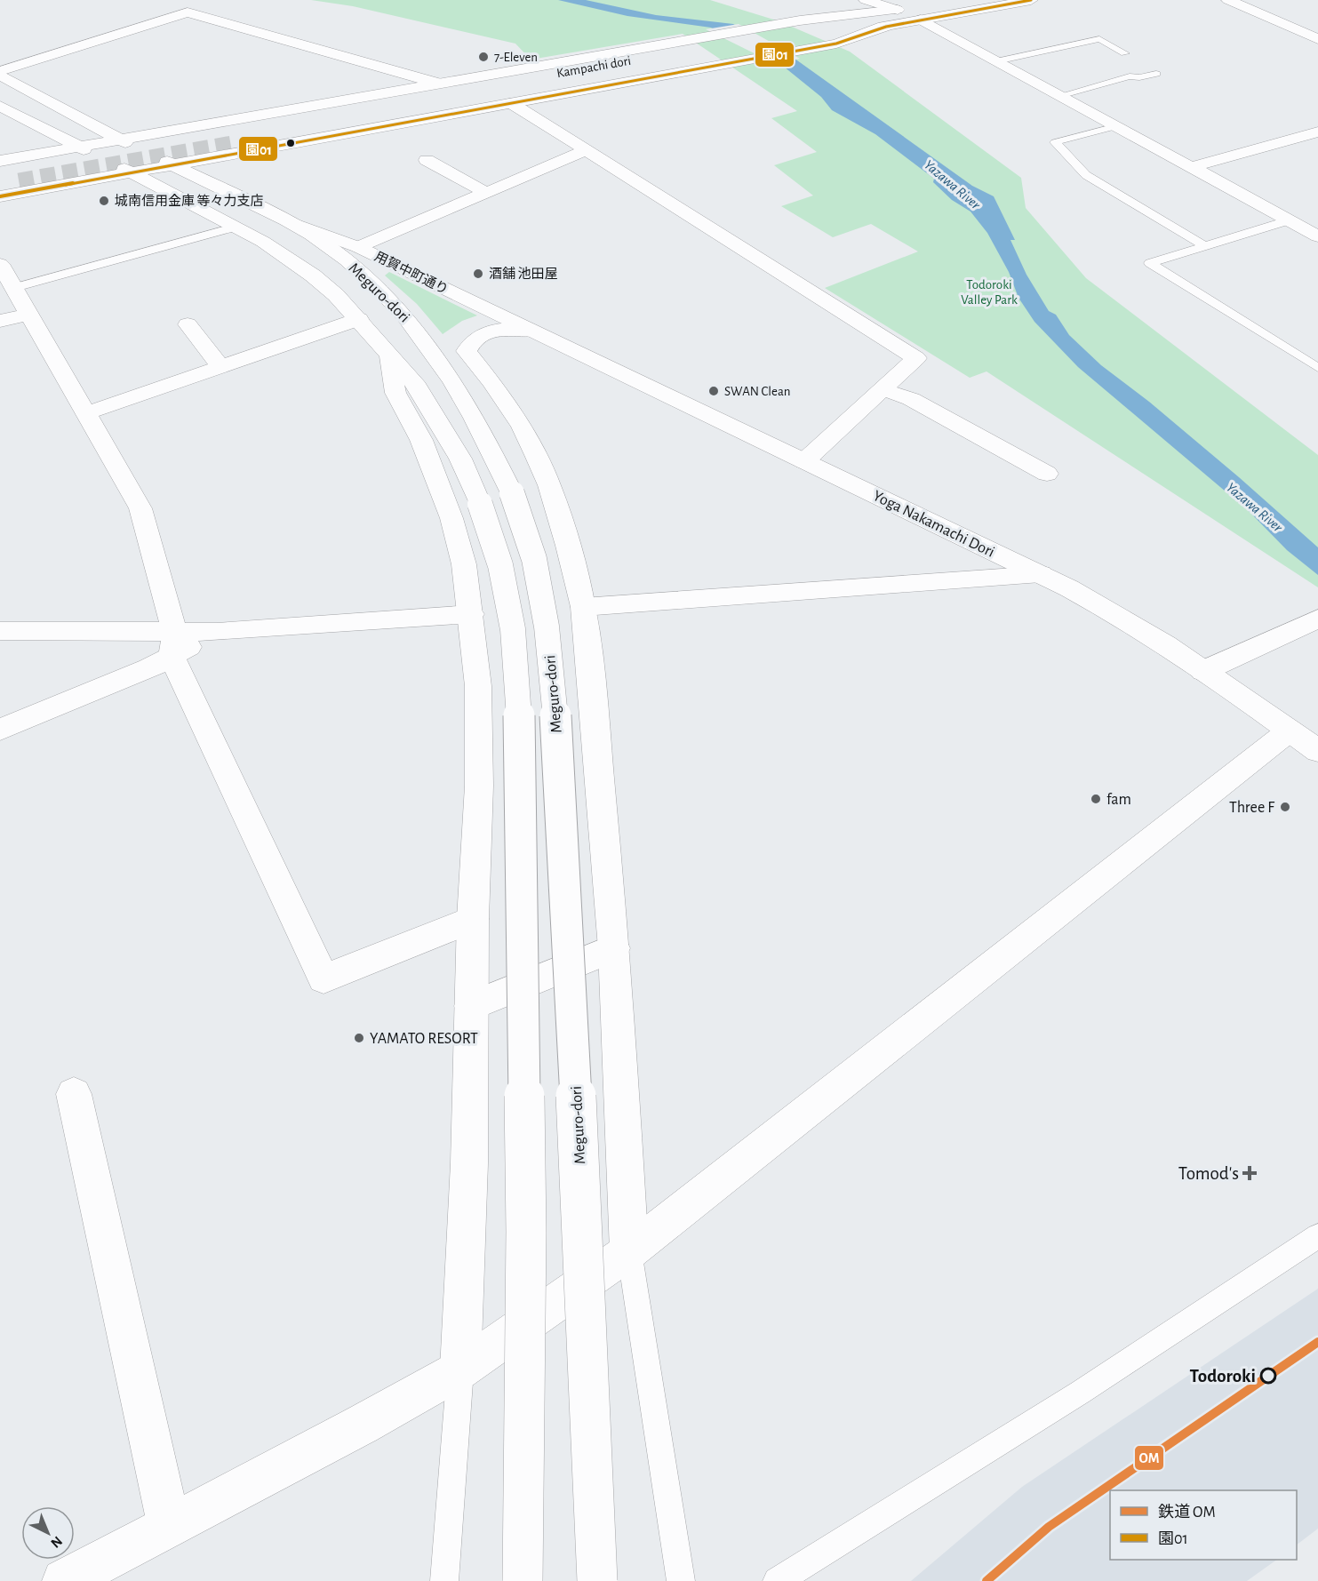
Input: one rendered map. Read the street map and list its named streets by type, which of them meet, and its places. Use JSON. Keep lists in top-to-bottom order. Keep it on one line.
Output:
{"streets":{"main road":["Kampachi dori","用賀中町通り","Meguro-dori","Yoga Nakamachi Dori"]},"crossings":[["用賀中町通り","Meguro-dori"],["用賀中町通り","Yoga Nakamachi Dori"]],"water":["Yazawa River"],"parks":["Todoroki Valley Park"],"places":{"other":["7-Eleven","城南信用金庫 等々力支店","酒舗 池田屋","SWAN Clean","fam","Three F","YAMATO RESORT","Todoroki"],"health":["Tomod's"]},"lines":["transit line 園01","rail line OM"],"legend":["鉄道 OM","園01"],"north":"bottom right"}
